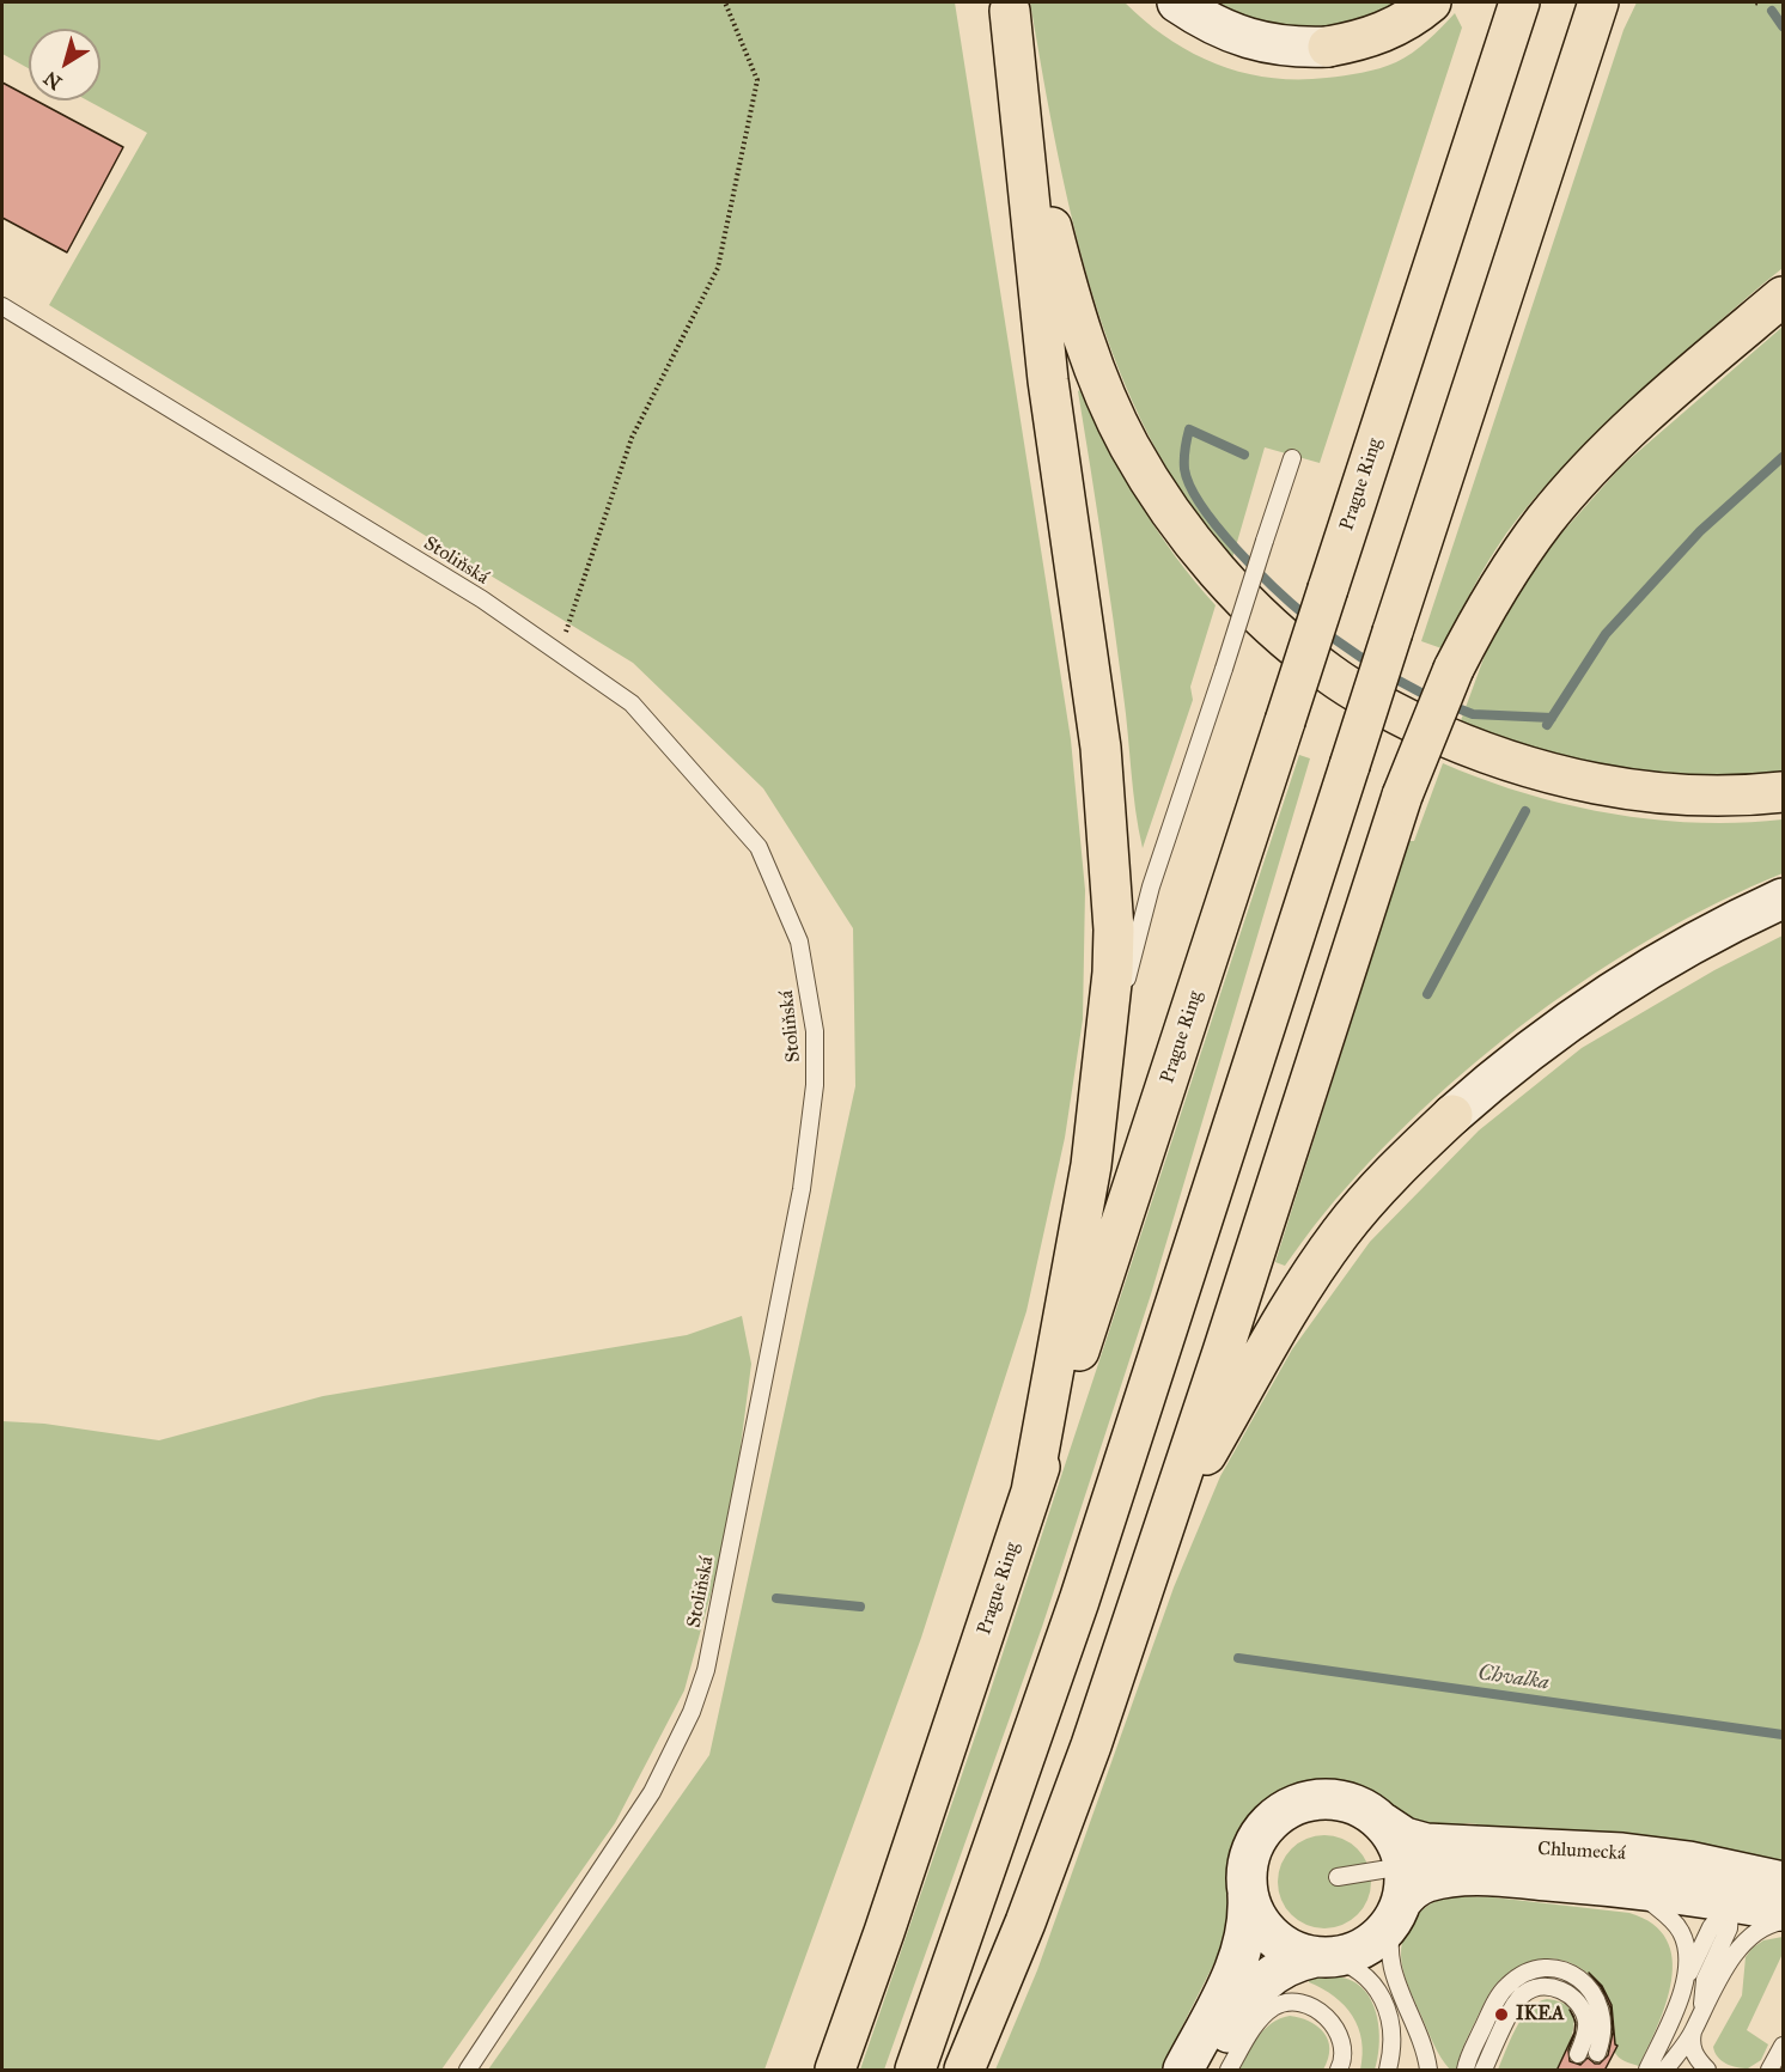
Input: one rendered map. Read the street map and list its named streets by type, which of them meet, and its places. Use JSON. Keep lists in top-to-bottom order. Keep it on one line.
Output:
{"streets":{"highway":["Prague Ring"],"main road":["Chlumecká"],"lane":["Stoliňská"]},"water":["Chvalka"],"places":["IKEA"],"north":"bottom left"}
